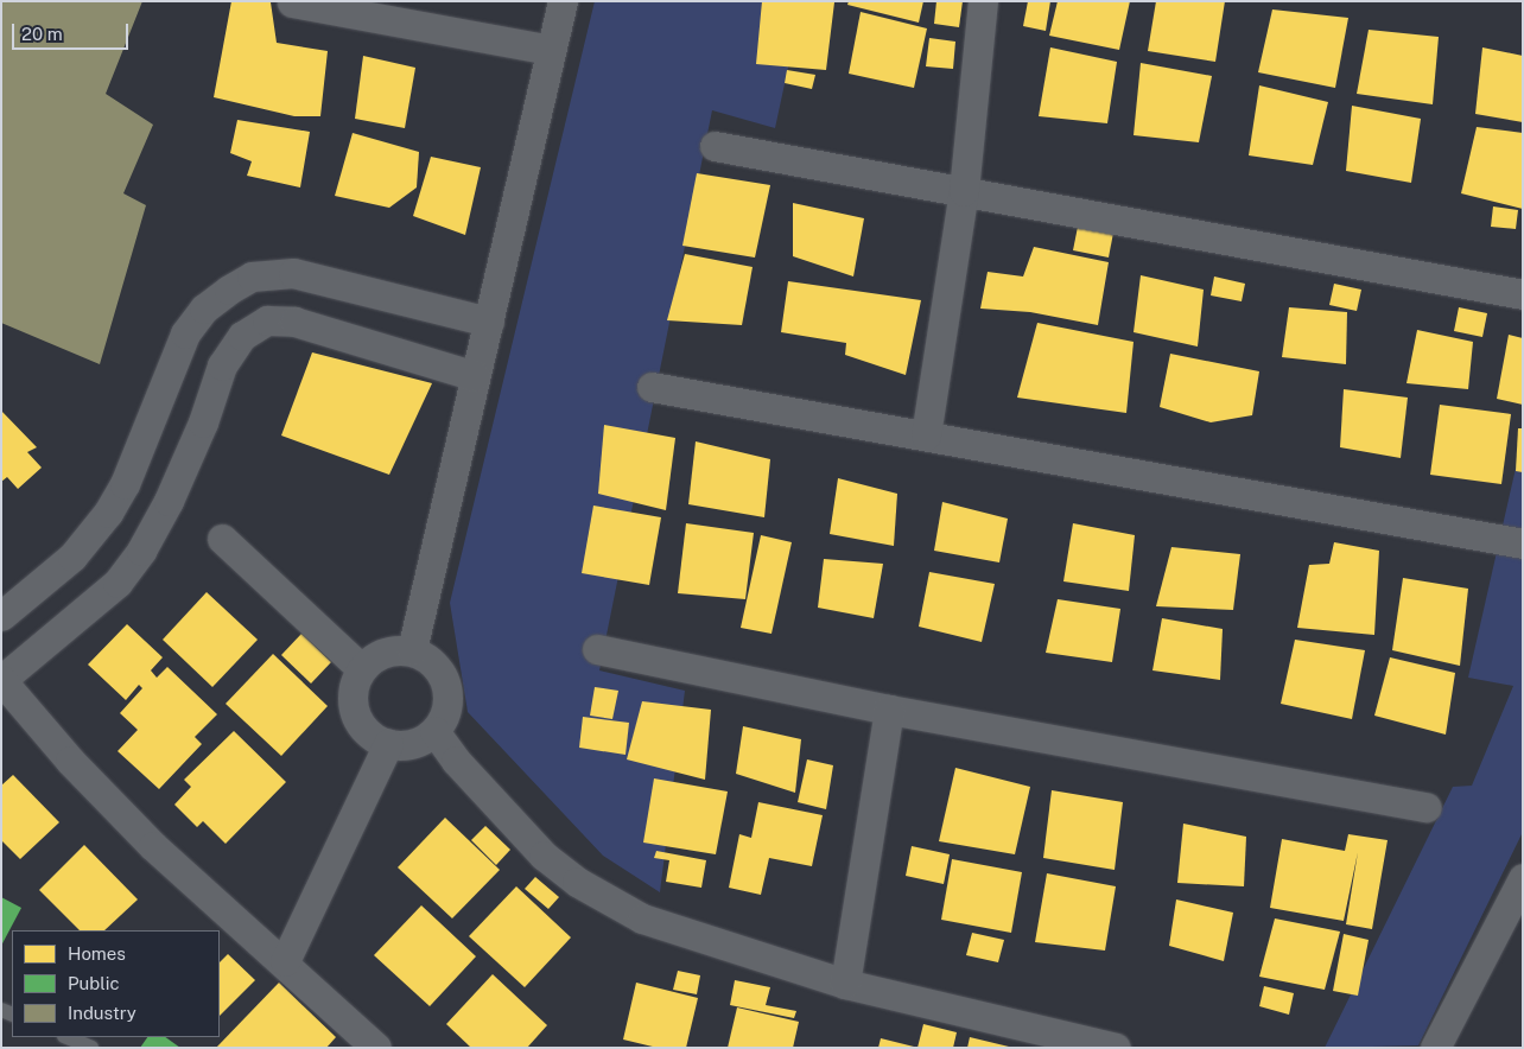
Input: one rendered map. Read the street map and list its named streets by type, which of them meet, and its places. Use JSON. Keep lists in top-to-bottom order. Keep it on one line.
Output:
{"legend":["Homes","Public","Industry"],"scale_bar":"20 m"}
